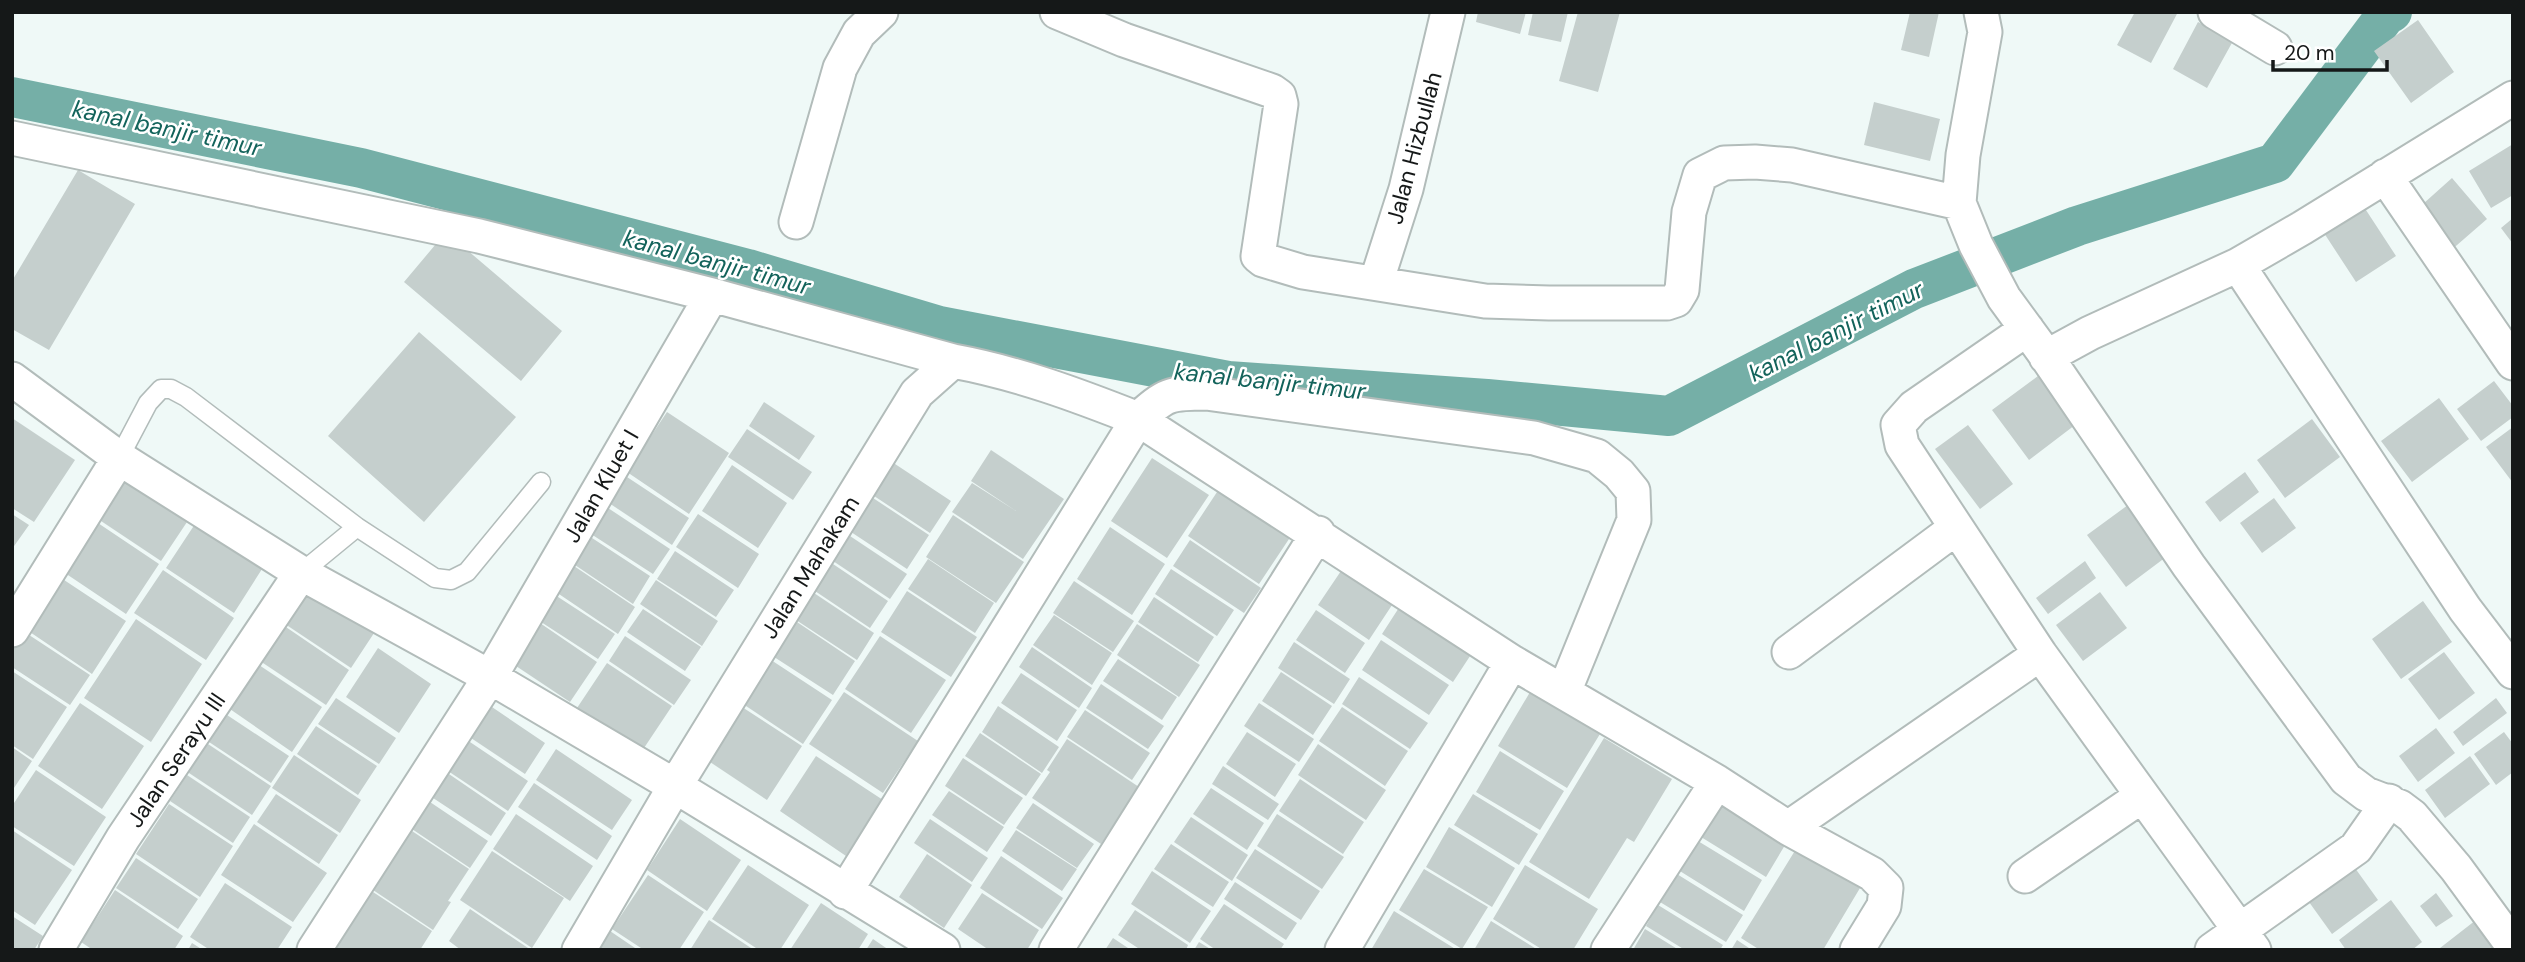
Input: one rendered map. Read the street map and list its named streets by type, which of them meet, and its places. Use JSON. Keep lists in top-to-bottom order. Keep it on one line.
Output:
{"streets":{"street":["Jalan Hizbullah","Jalan Kluet I","Jalan Mahakam","Jalan Serayu III"]},"water":["kanal banjir timur"],"scale_bar":"20 m"}
